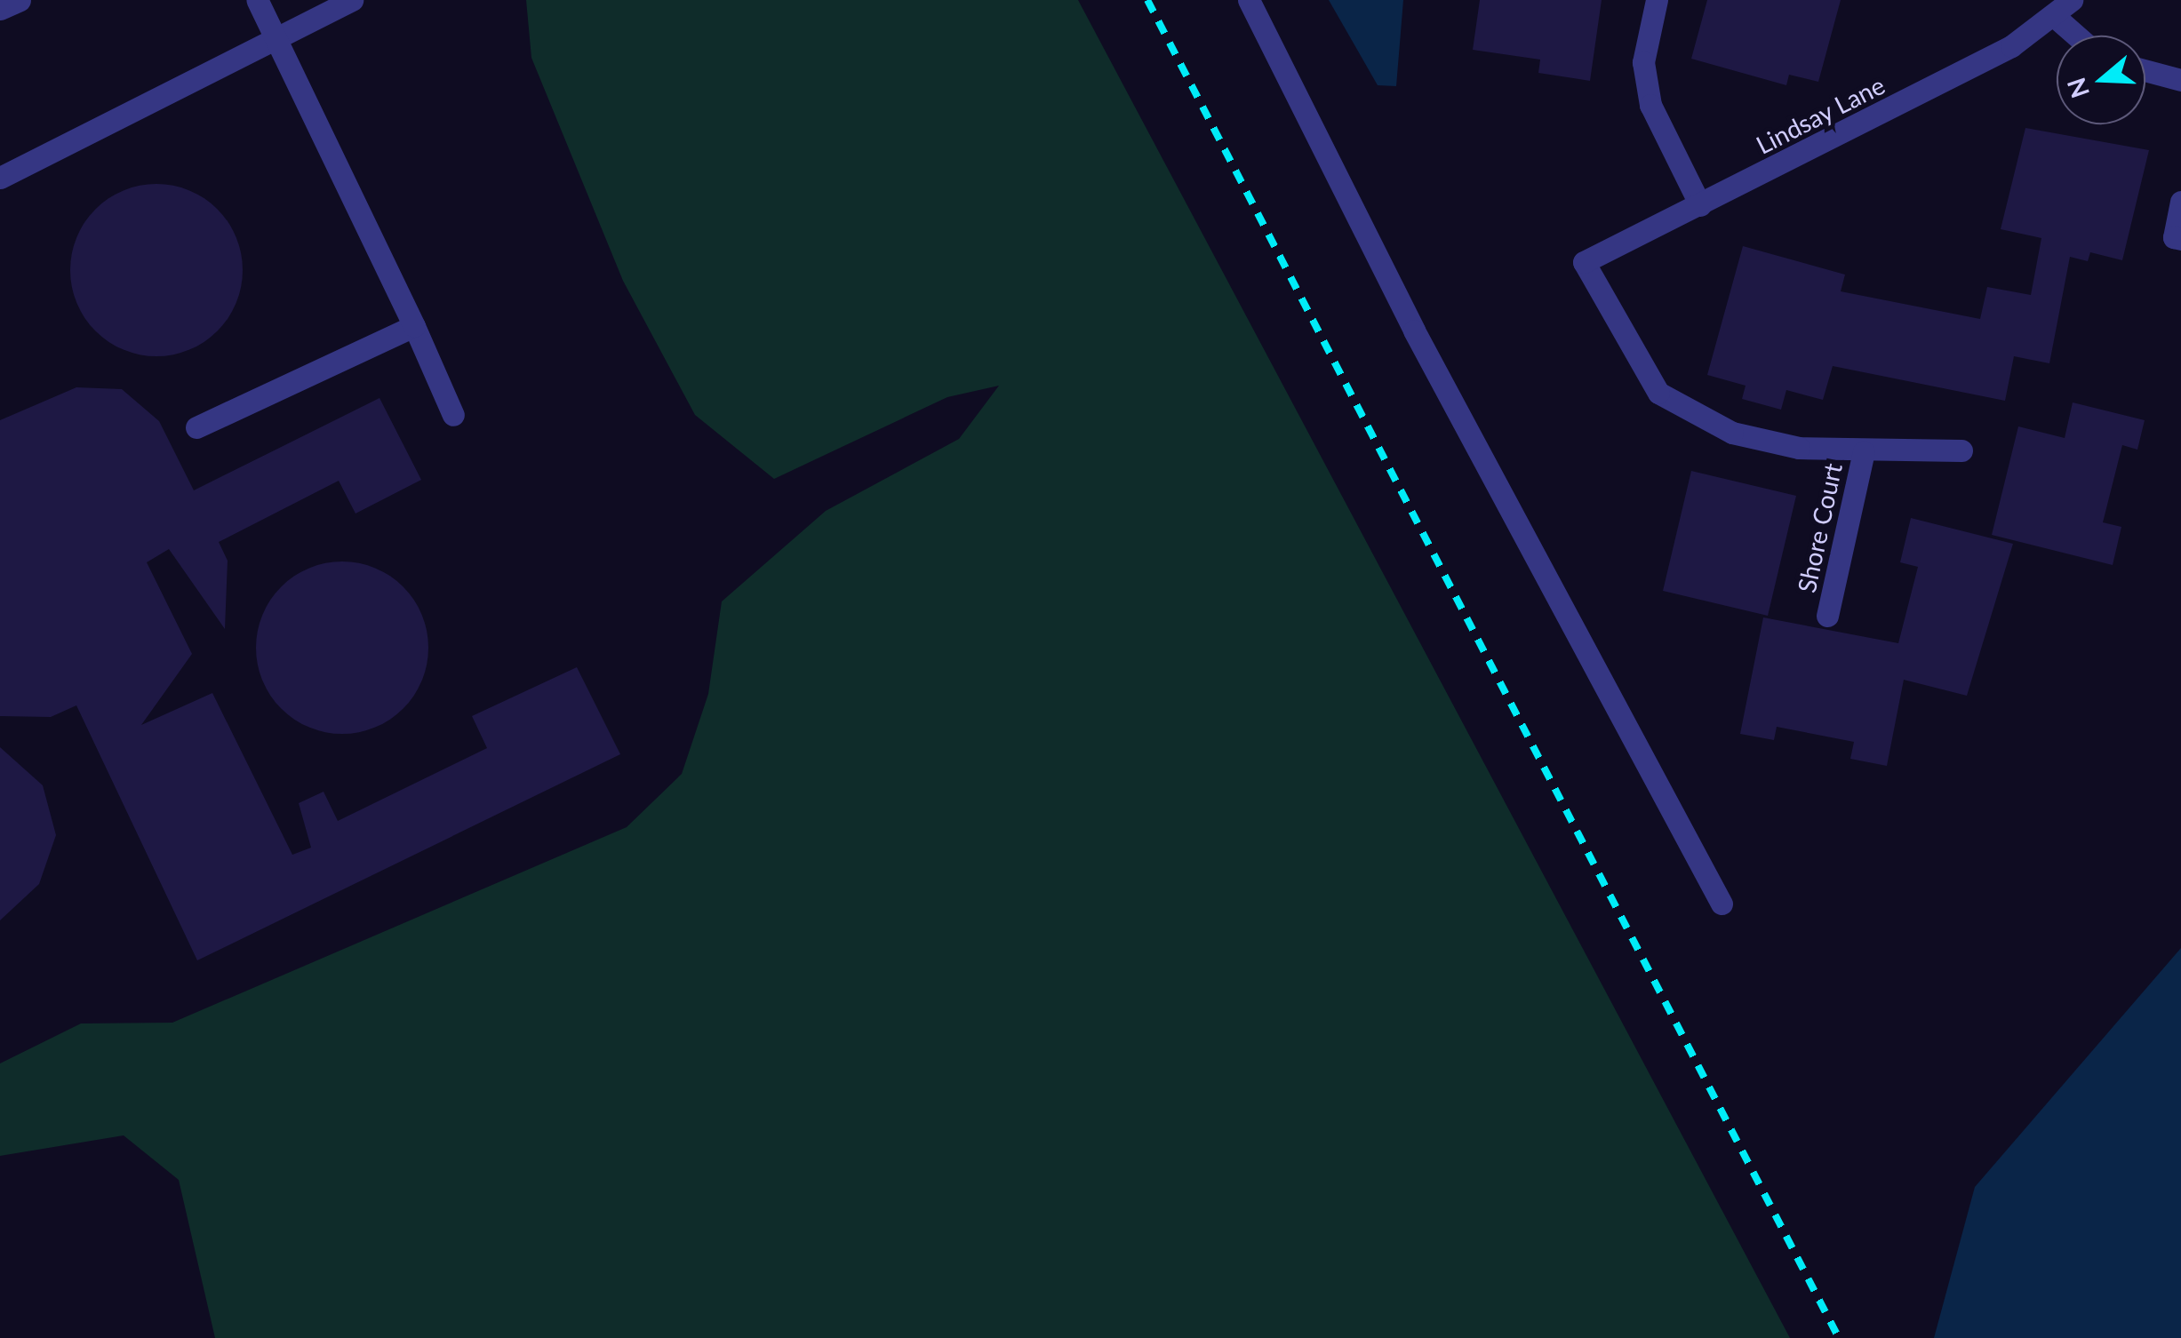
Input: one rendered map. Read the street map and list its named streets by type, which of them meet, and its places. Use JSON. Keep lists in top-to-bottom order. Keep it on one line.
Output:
{"streets":{"street":["Lindsay Lane","Shore Court"]},"crossings":[["Lindsay Lane","Shore Court"]],"north":"left"}
